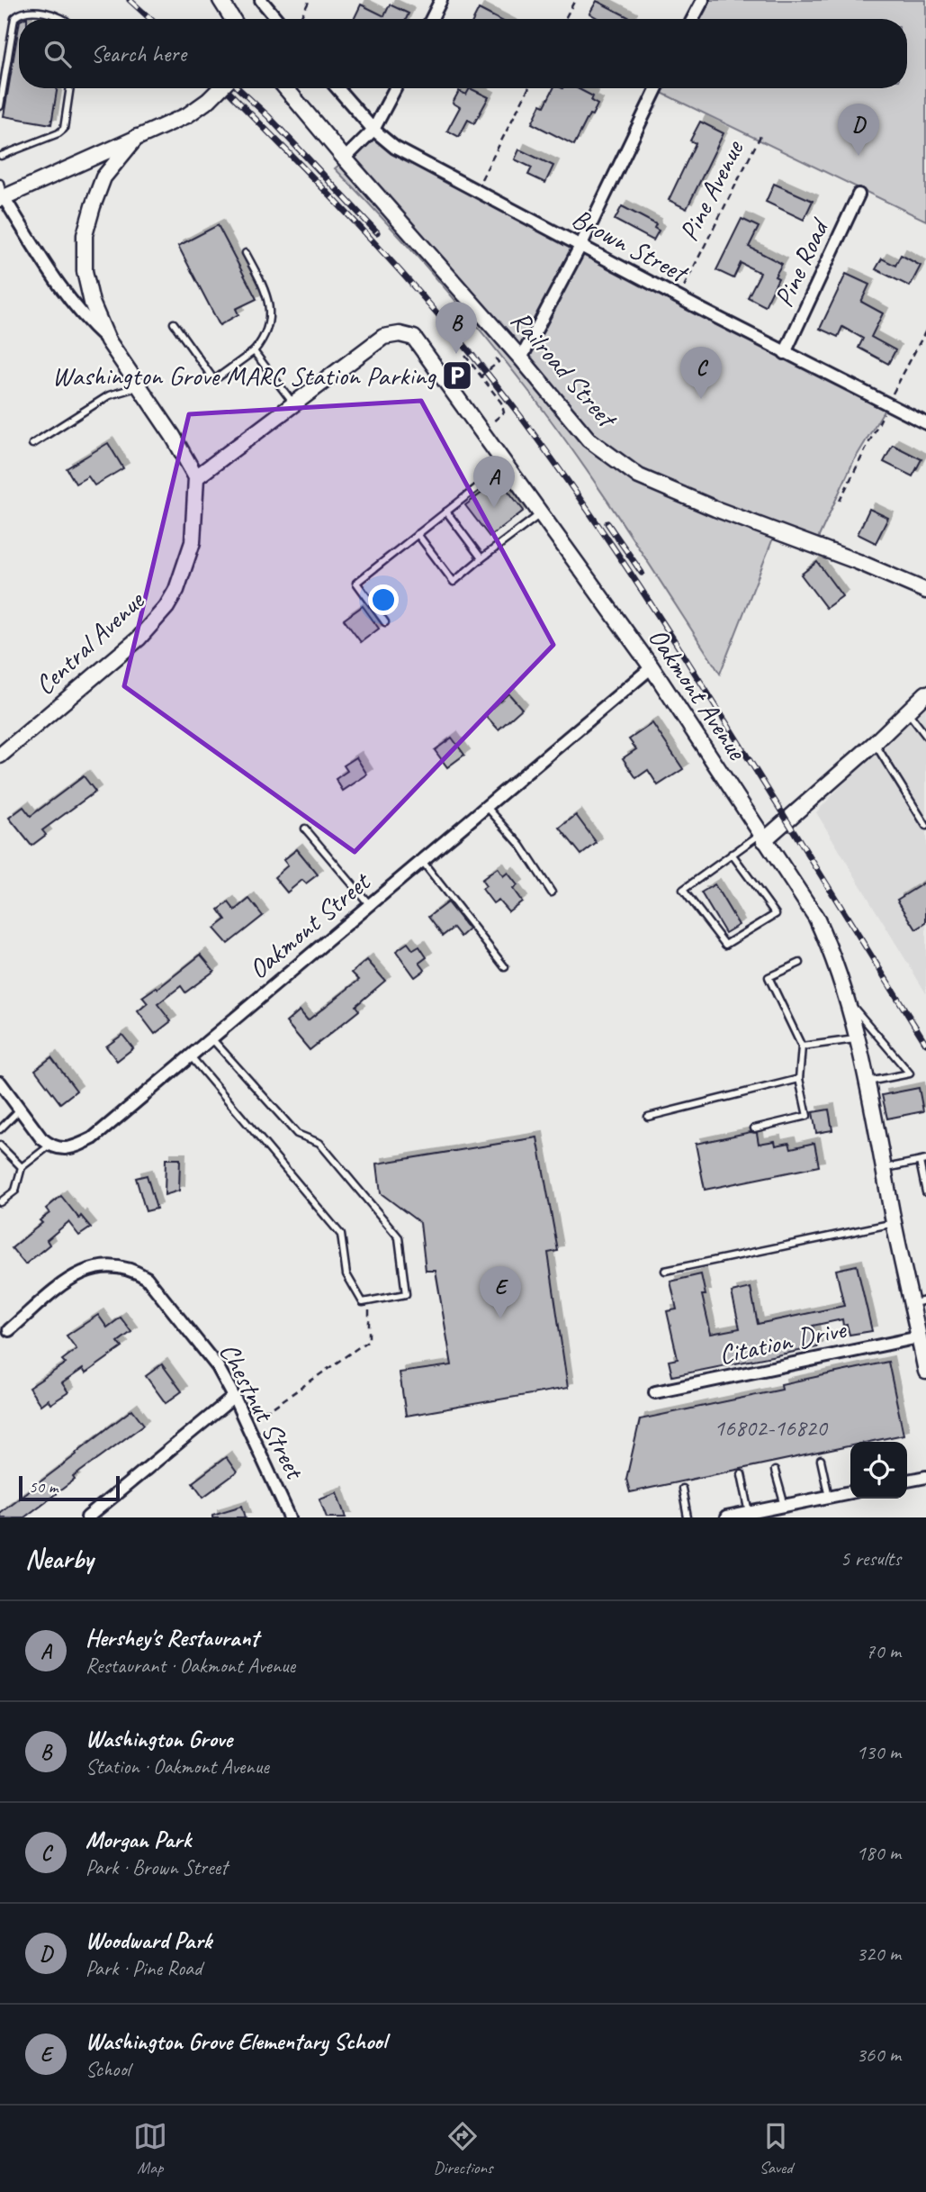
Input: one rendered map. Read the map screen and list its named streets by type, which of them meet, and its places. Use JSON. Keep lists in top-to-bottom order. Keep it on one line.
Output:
{"streets":{"street":["Brown Street","Pine Road","Railroad Street","Central Avenue","Oakmont Avenue","Oakmont Street","Citation Drive","Chestnut Street"],"path":["Pine Avenue"]},"crossings":[["Pine Avenue","Brown Street"],["Brown Street","Pine Road"],["Central Avenue","Oakmont Avenue"],["Oakmont Avenue","Oakmont Street"],["Oakmont Avenue","Citation Drive"]],"places":{"parking":["Washington Grove MARC Station Parking"]},"house_numbers":["16802-16820"],"scale_bar":"50 m","page":{"search":"Search here","pins":["D","B","C","A","E"],"scale":"50 m","heading":["Nearby","5 results"],"list":[{"mark":"A","name":"Hershey's Restaurant","note":"Restaurant · Oakmont Avenue","value":"70 m"},{"mark":"B","name":"Washington Grove","note":"Station · Oakmont Avenue","value":"130 m"},{"mark":"C","name":"Morgan Park","note":"Park · Brown Street","value":"180 m"},{"mark":"D","name":"Woodward Park","note":"Park · Pine Road","value":"320 m"},{"mark":"E","name":"Washington Grove Elementary School","note":"School","value":"360 m"}],"nav":["Map","Directions","Saved"]}}
